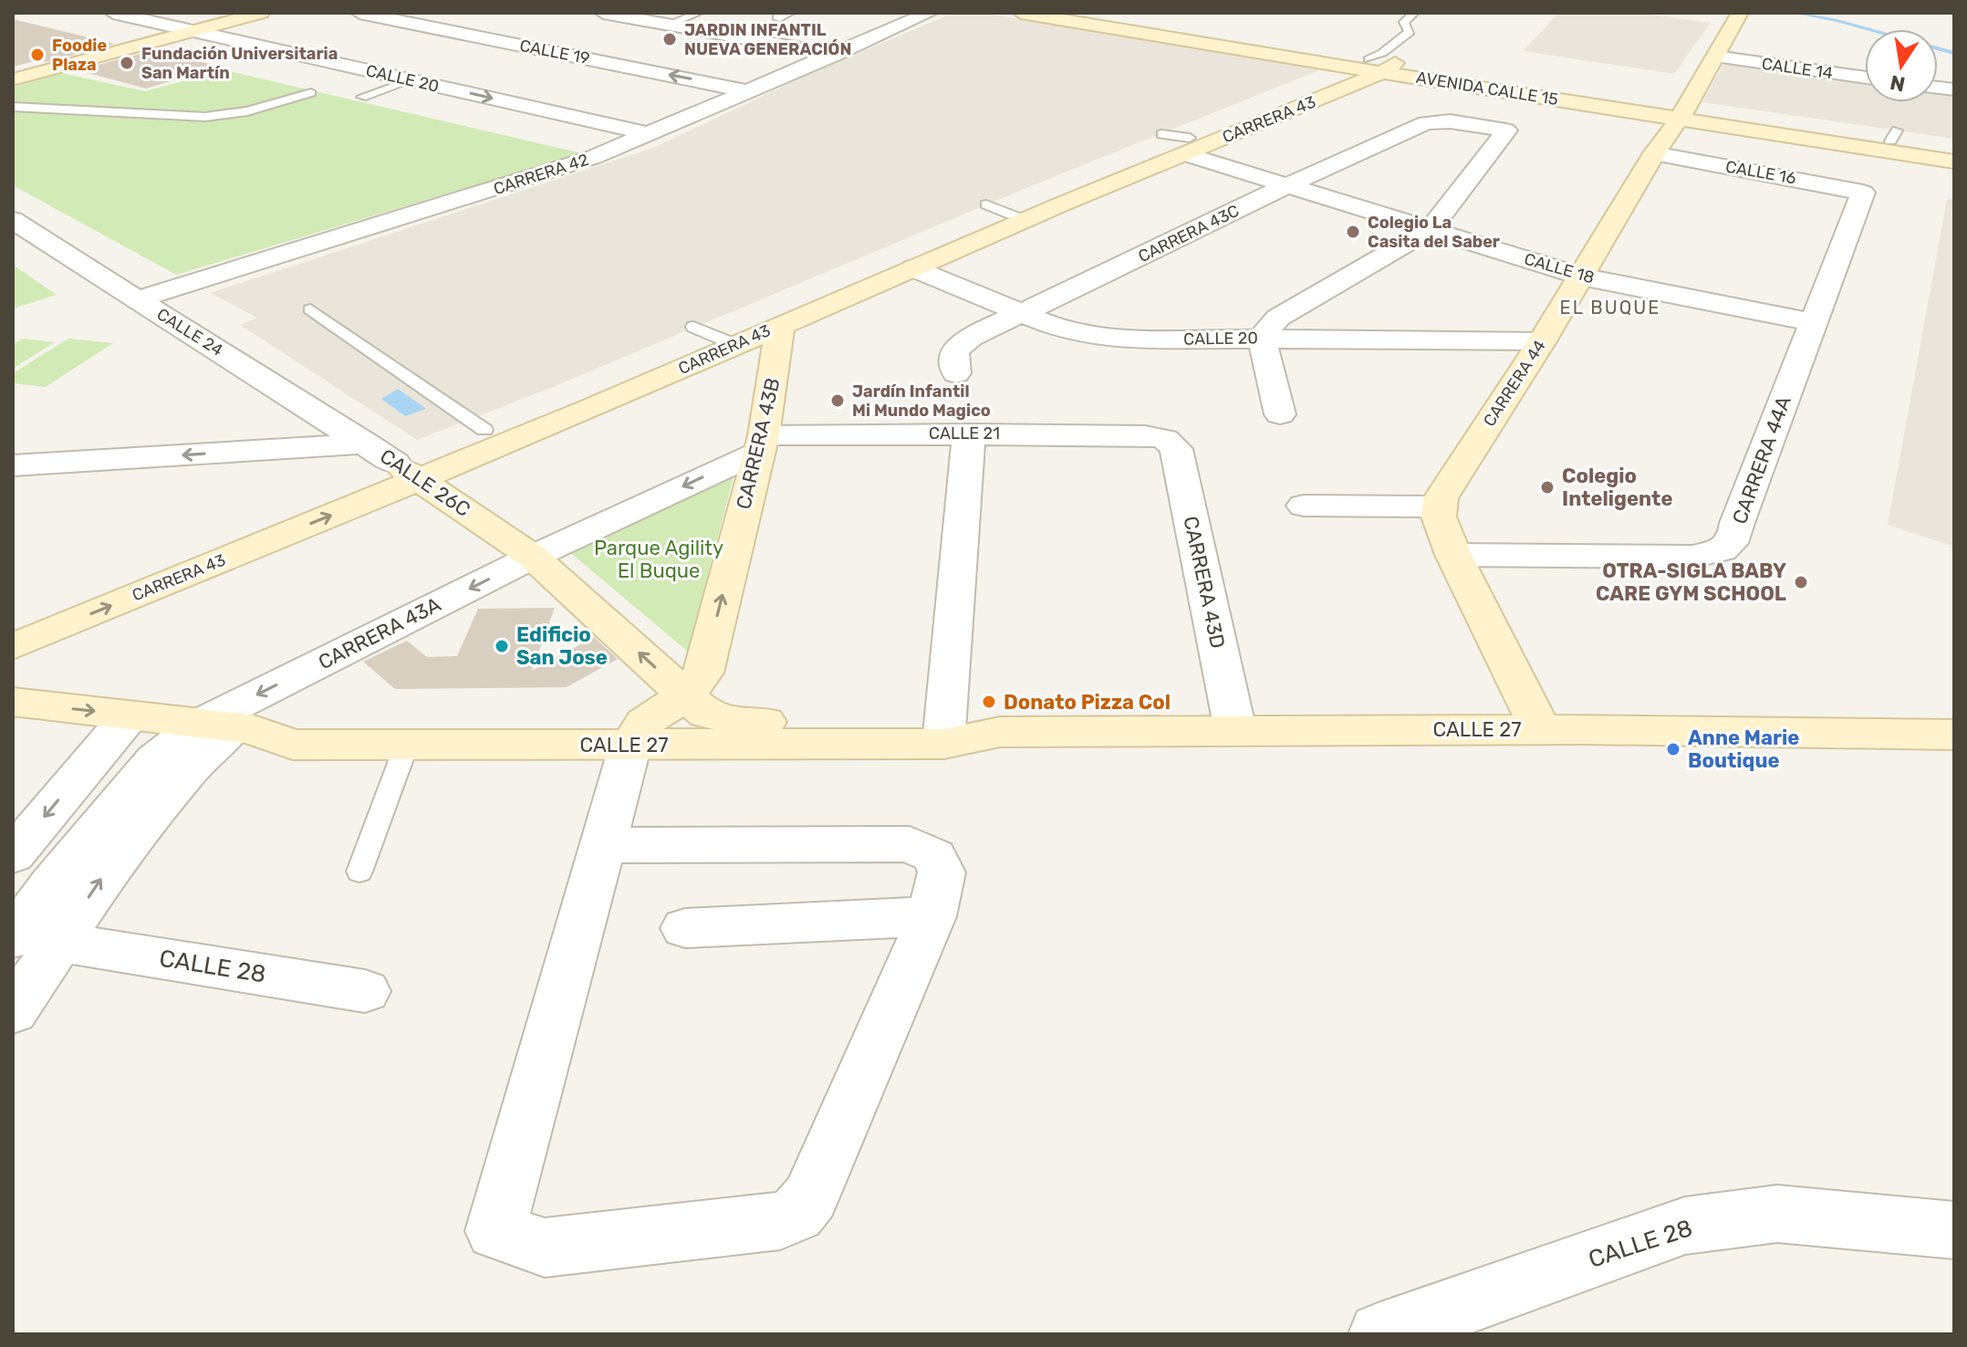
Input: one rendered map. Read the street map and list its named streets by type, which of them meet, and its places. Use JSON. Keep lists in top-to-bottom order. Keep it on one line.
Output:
{"streets":{"street":["CALLE 19","CALLE 14","CALLE 20","AVENIDA CALLE 15","CARRERA 43","CALLE 16","CARRERA 42","CARRERA 43C","CALLE 18","CALLE 24","CARRERA 44","CALLE 21","CARRERA 43B","CARRERA 44A","CALLE 26C","CARRERA 43D","CARRERA 43A","CALLE 27","CALLE 28"]},"crossings":[["CALLE 19","CARRERA 42"],["CALLE 14","CARRERA 44"],["CALLE 20","CARRERA 43"],["CALLE 20","CARRERA 42"],["CALLE 20","CARRERA 43C"],["CALLE 20","CARRERA 44"],["AVENIDA CALLE 15","CARRERA 43"],["AVENIDA CALLE 15","CARRERA 44"],["CARRERA 43","CALLE 18"],["CARRERA 43","CALLE 24"],["CARRERA 43","CARRERA 43B"],["CARRERA 43","CALLE 26C"],["CALLE 16","CARRERA 44"],["CALLE 16","CARRERA 44A"],["CARRERA 42","CALLE 24"],["CARRERA 43C","CALLE 18"],["CALLE 18","CARRERA 44"],["CALLE 18","CARRERA 44A"],["CALLE 24","CALLE 26C"],["CALLE 21","CARRERA 43B"],["CALLE 21","CARRERA 43D"],["CALLE 21","CARRERA 43A"],["CARRERA 43B","CALLE 26C"],["CARRERA 43B","CARRERA 43A"],["CARRERA 43B","CALLE 27"],["CALLE 26C","CARRERA 43A"],["CALLE 26C","CALLE 27"],["CARRERA 43D","CALLE 27"],["CARRERA 43A","CALLE 27"],["CARRERA 43A","CALLE 28"]],"one_way":["CALLE 26C"],"districts":["EL BUQUE"],"parks":["Parque Agility El Buque"],"places":["JARDIN INFANTIL NUEVA GENERACIÓN","Foodie Plaza","Fundación Universitaria San Martín","Colegio La Casita del Saber","Jardín Infantil Mi Mundo Magico","Colegio Inteligente","OTRA-SIGLA BABY CARE GYM SCHOOL","Edificio San Jose","Donato Pizza Col","Anne Marie Boutique"],"north":"bottom"}
